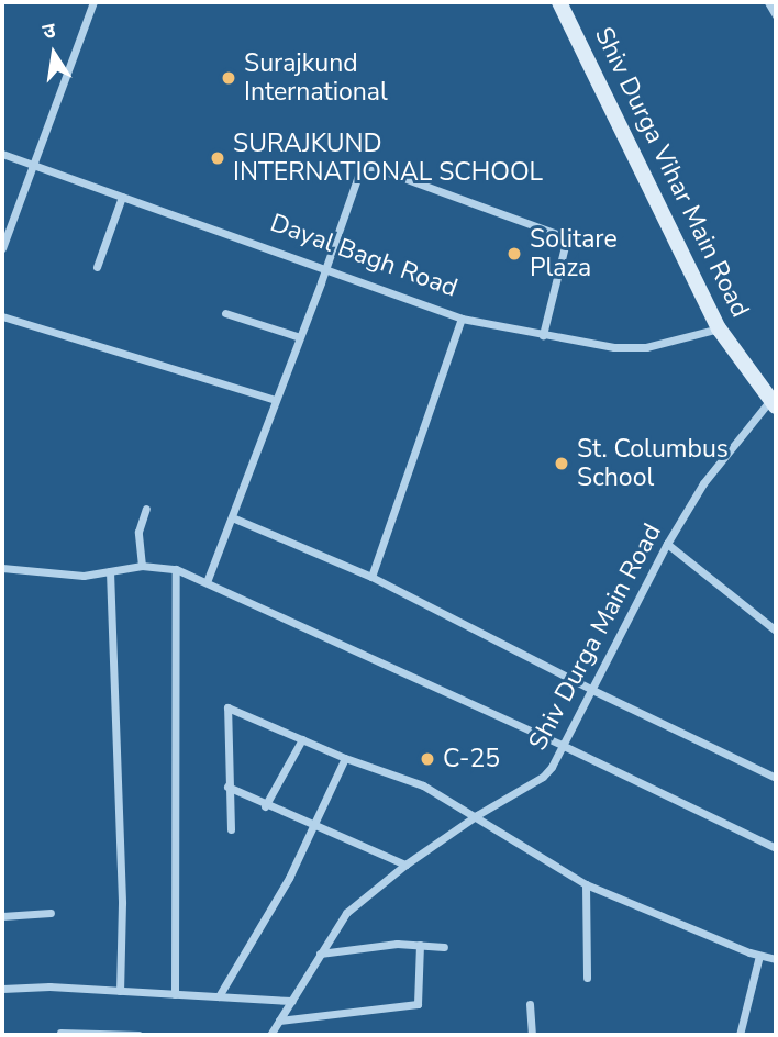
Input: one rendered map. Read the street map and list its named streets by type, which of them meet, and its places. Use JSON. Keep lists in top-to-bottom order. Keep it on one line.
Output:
{"streets":{"street":["Shiv Durga Vihar Main Road","Dayal Bagh Road","Shiv Durga Main Road"]},"crossings":[["Shiv Durga Vihar Main Road","Dayal Bagh Road"],["Shiv Durga Vihar Main Road","Shiv Durga Main Road"]],"places":["Surajkund International","SURAJKUND INTERNATIONAL SCHOOL","Solitare Plaza","St. Columbus School","C-25"],"north":"top"}
